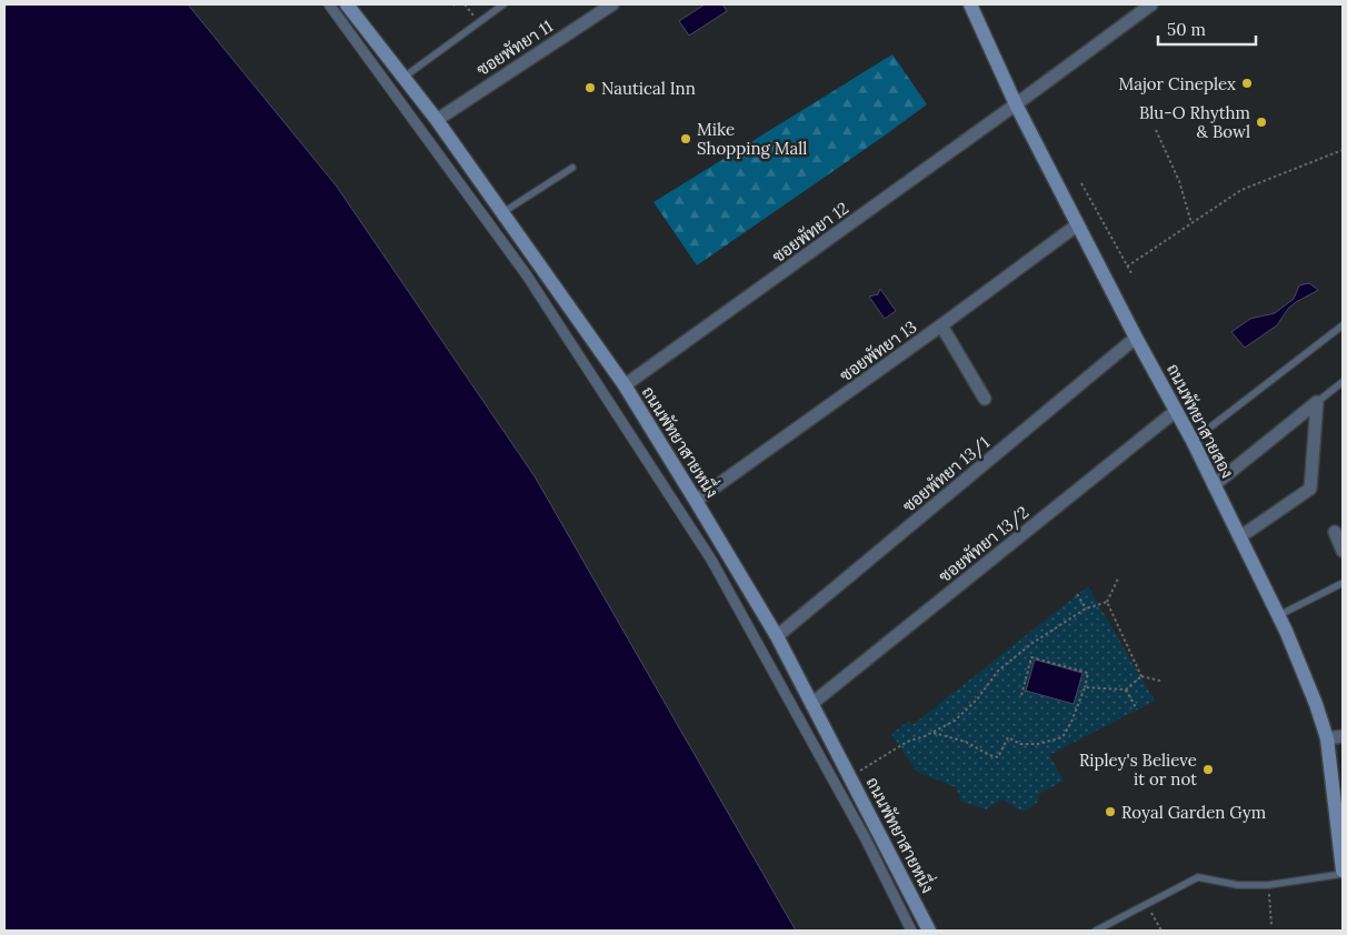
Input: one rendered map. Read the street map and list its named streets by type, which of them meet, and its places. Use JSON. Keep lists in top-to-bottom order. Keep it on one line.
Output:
{"streets":{"main road":["ถนนพัทยาสายสอง","ถนนพัทยาสายหนึ่ง"],"street":["ซอยพัทยา 11","ซอยพัทยา 12","ซอยพัทยา 13","ซอยพัทยา 13/1","ซอยพัทยา 13/2"]},"crossings":[["ซอยพัทยา 11","ถนนพัทยาสายหนึ่ง"],["ซอยพัทยา 12","ถนนพัทยาสายสอง"],["ซอยพัทยา 12","ถนนพัทยาสายหนึ่ง"],["ซอยพัทยา 13","ถนนพัทยาสายสอง"],["ซอยพัทยา 13","ถนนพัทยาสายหนึ่ง"],["ถนนพัทยาสายสอง","ซอยพัทยา 13/1"],["ถนนพัทยาสายสอง","ซอยพัทยา 13/2"],["ถนนพัทยาสายหนึ่ง","ซอยพัทยา 13/1"],["ถนนพัทยาสายหนึ่ง","ซอยพัทยา 13/2"]],"places":["Major Cineplex","Nautical Inn","Blu-O Rhythm & Bowl","Mike Shopping Mall","Ripley's Believe it or not","Royal Garden Gym"],"scale_bar":"50 m"}
